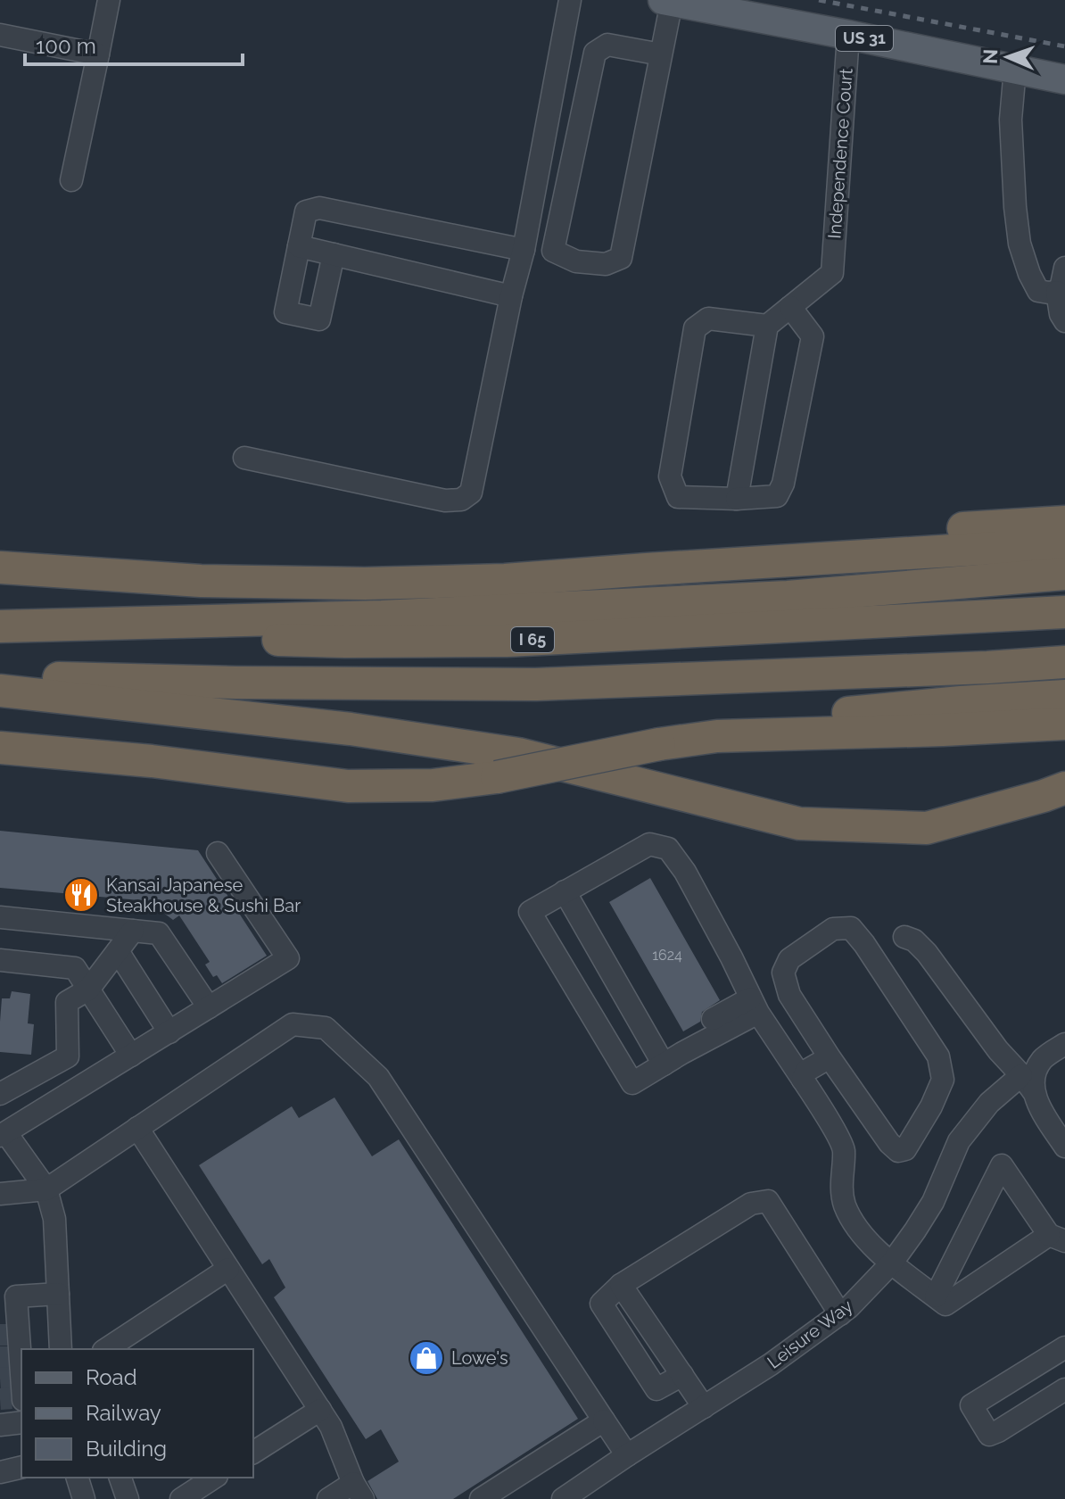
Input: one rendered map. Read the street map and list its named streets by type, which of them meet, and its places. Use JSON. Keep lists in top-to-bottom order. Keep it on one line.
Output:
{"streets":{"highway":["I 65"],"main road":["US 31"],"street":["Independence Court","Leisure Way"]},"crossings":[["US 31","Independence Court"]],"places":{"restaurant":["Kansai Japanese Steakhouse & Sushi Bar"],"shop":["Lowe's"]},"house_numbers":["1624"],"legend":["Road","Railway","Building"],"scale_bar":"100 m","north":"left"}
